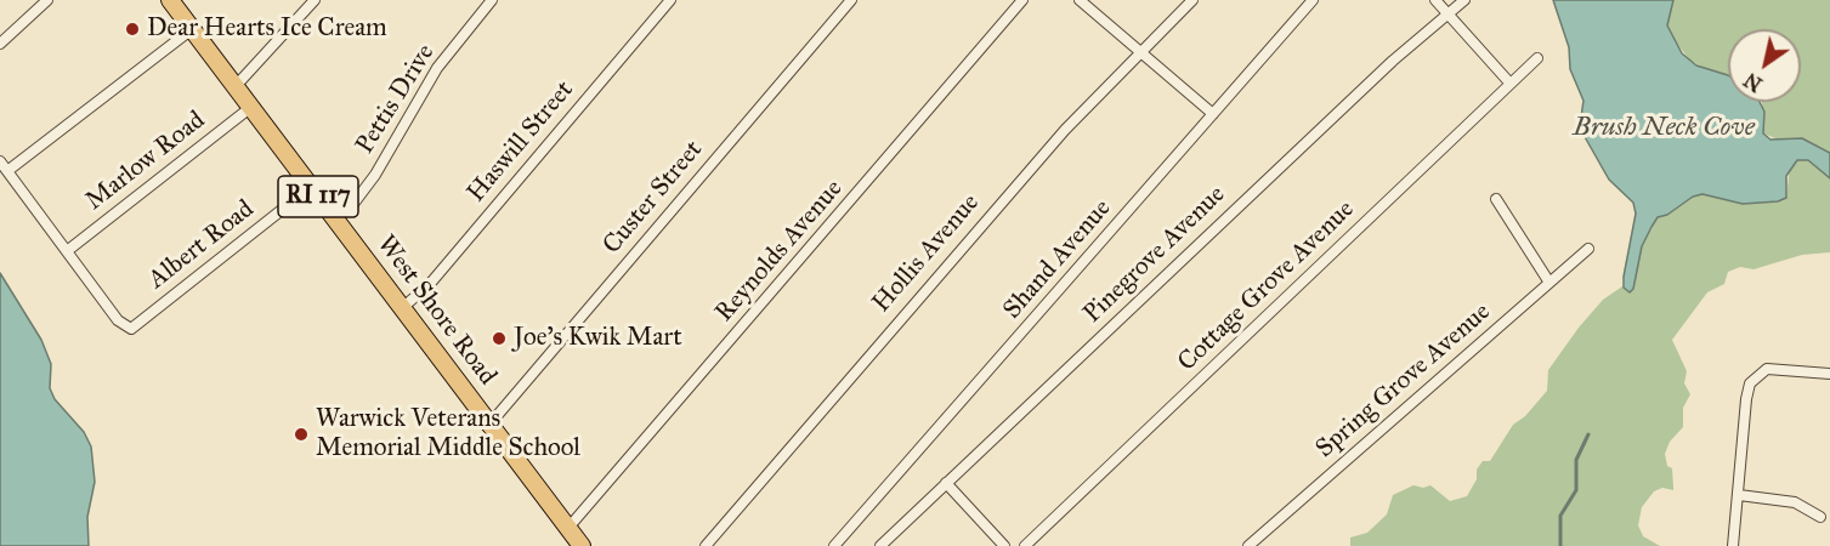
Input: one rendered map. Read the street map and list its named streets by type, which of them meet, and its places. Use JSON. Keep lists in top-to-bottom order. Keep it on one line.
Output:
{"streets":{"main road":["RI 117","West Shore Road"],"street":["Pettis Drive","Haswill Street","Marlow Road","Custer Street","Albert Road","Reynolds Avenue","Hollis Avenue","Pinegrove Avenue","Shand Avenue","Cottage Grove Avenue","Spring Grove Avenue"]},"crossings":[["Pettis Drive","West Shore Road"],["Haswill Street","West Shore Road"],["Marlow Road","Albert Road"],["Marlow Road","West Shore Road"],["Custer Street","West Shore Road"],["Albert Road","West Shore Road"],["Reynolds Avenue","West Shore Road"]],"water":["Brush Neck Cove"],"places":["Dear Hearts Ice Cream","Joe's Kwik Mart","Warwick Veterans Memorial Middle School"],"north":"bottom left"}
